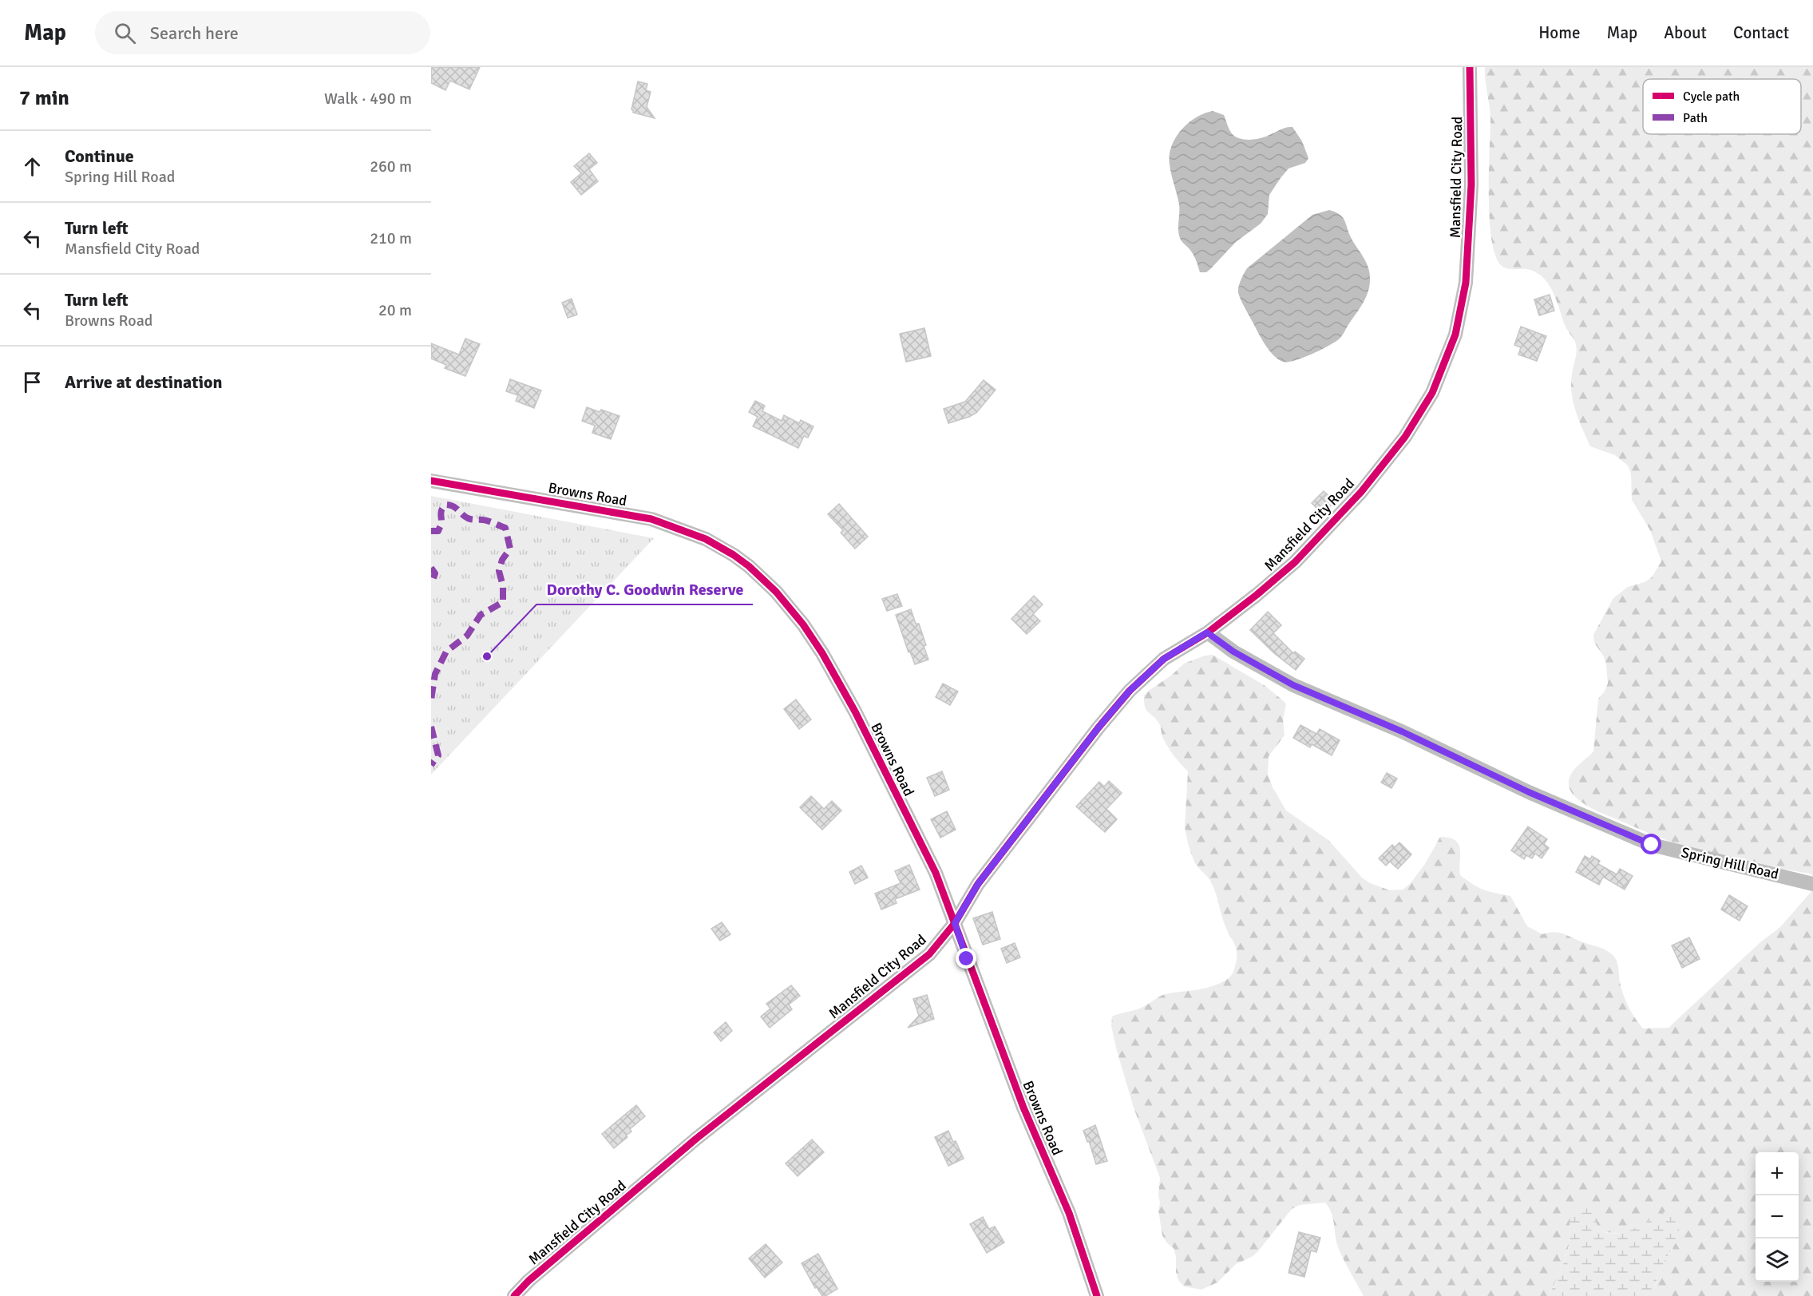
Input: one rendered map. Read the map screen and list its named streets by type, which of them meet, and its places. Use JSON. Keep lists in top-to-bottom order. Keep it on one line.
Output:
{"streets":{"street":["Mansfield City Road","Browns Road","Spring Hill Road"]},"crossings":[["Mansfield City Road","Browns Road"],["Mansfield City Road","Spring Hill Road"]],"places":["Dorothy C. Goodwin Reserve"],"legend":["Cycle path","Path"],"page":{"header":"Map","search":"Search here","nav":["Home","Map","About","Contact"],"heading":["7 min","Walk · 490 m"],"list":[["Continue","Spring Hill Road","260 m"],["Turn left","Mansfield City Road","210 m"],["Turn left","Browns Road","20 m"],"Arrive at destination"],"map_buttons":["+","−"]}}
